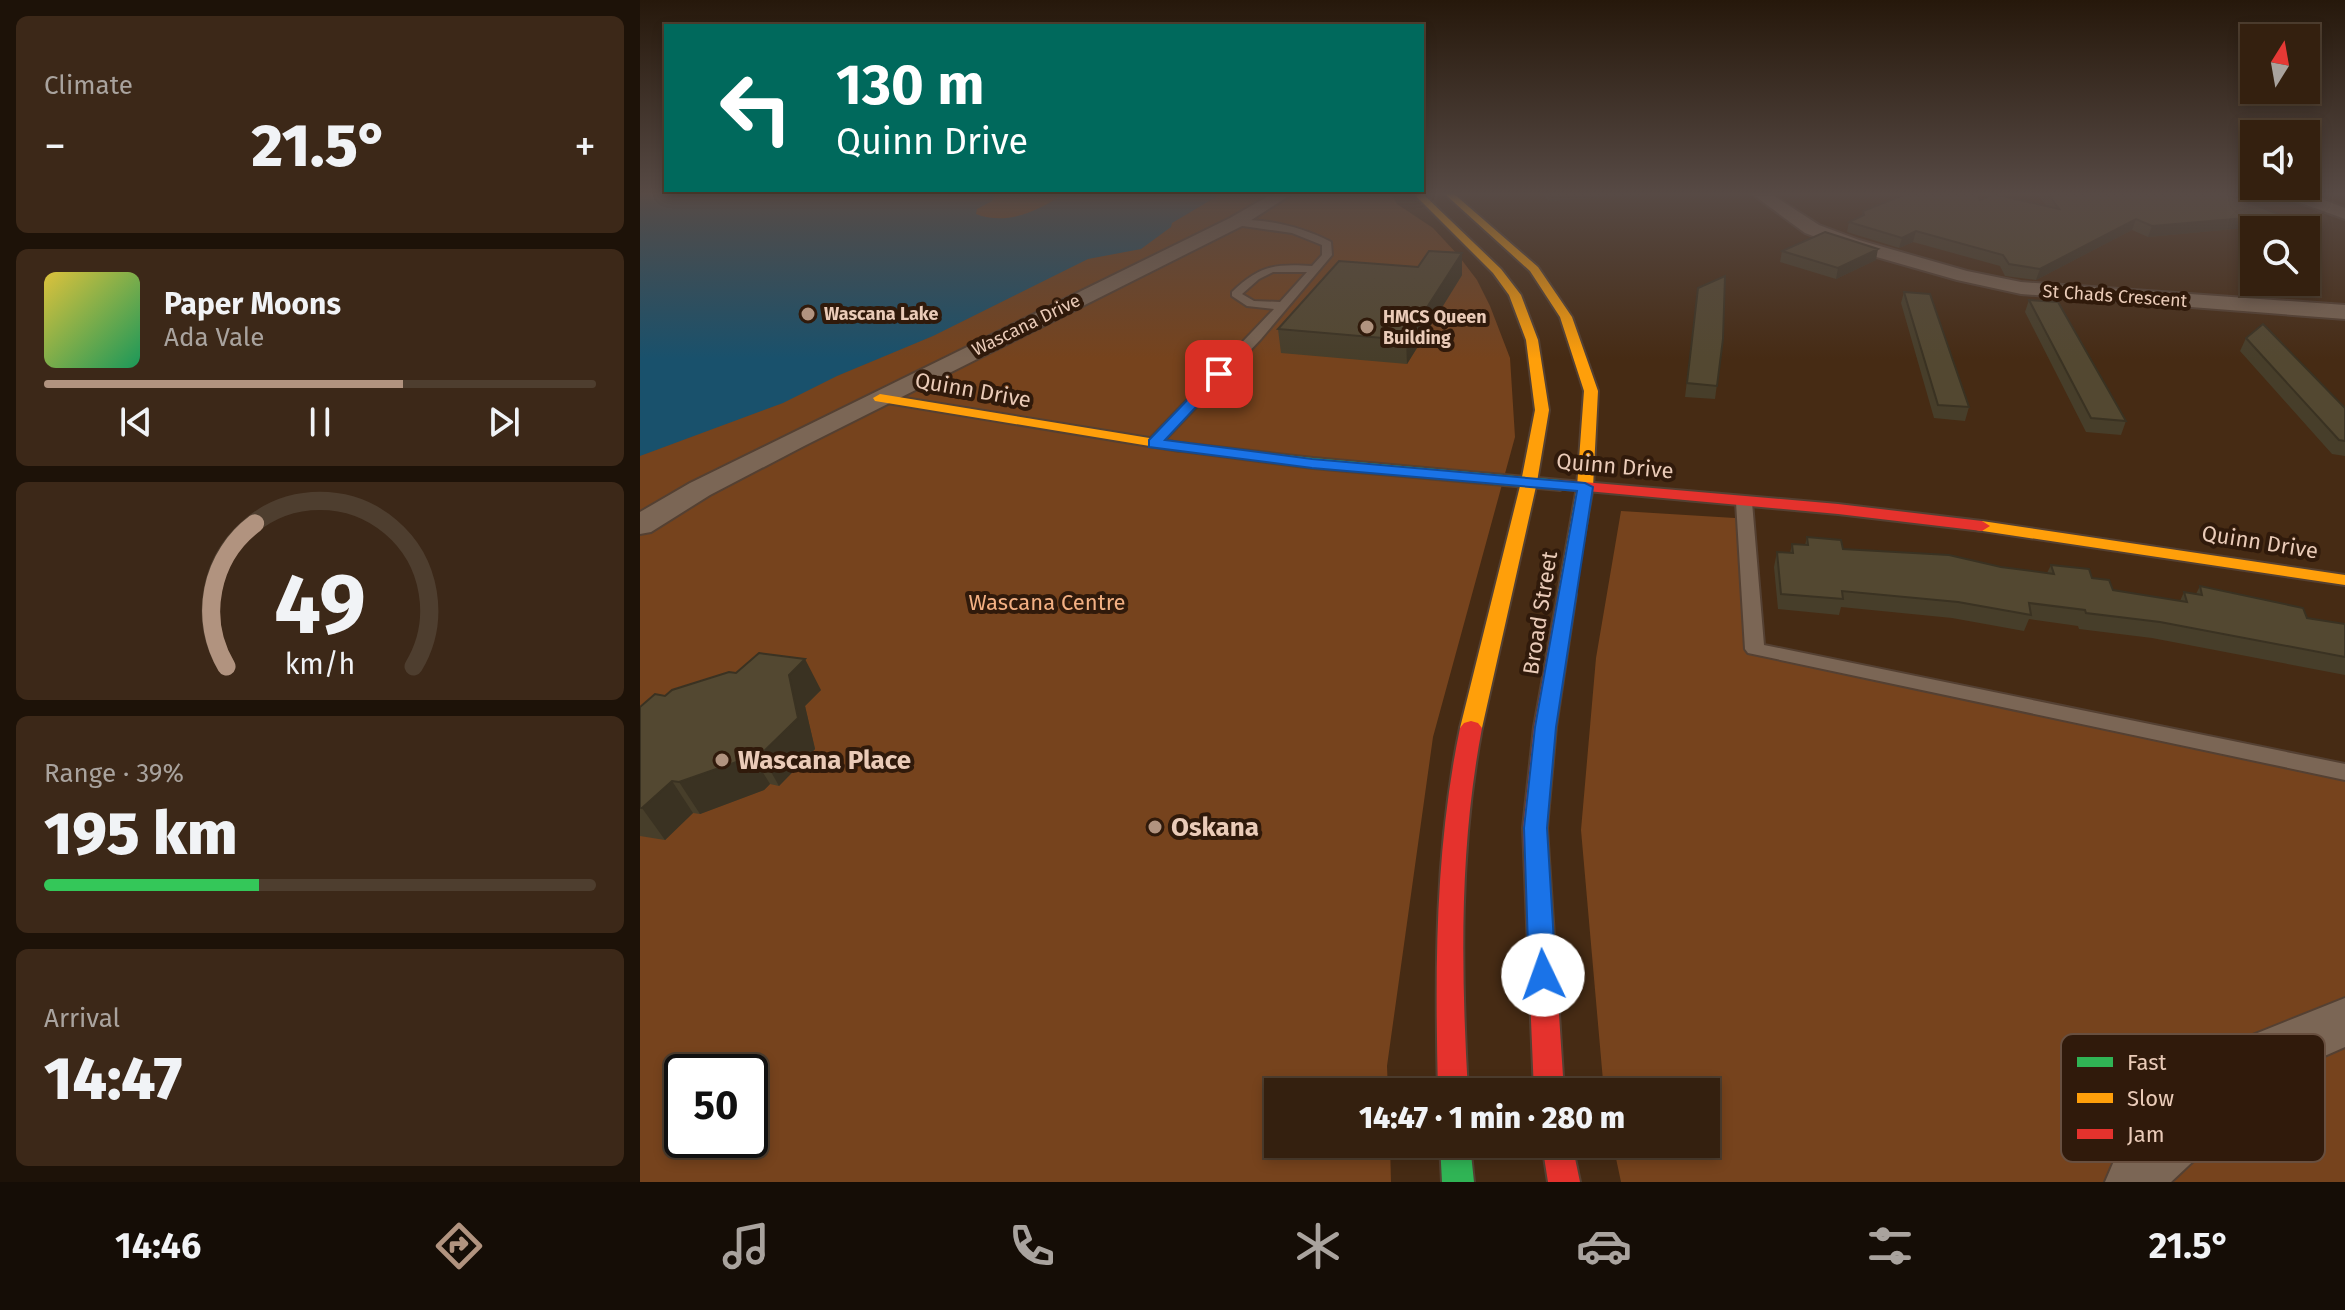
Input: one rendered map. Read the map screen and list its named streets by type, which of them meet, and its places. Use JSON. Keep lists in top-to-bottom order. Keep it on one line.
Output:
{"streets":{"main road":["Quinn Drive","Broad Street"],"street":["St Chads Crescent","Wascana Drive"]},"crossings":[["Wascana Drive","Quinn Drive"],["Quinn Drive","Broad Street"]],"parks":["Wascana Centre"],"places":["Wascana Lake","HMCS Queen Building","Wascana Place","Oskana"],"legend":["Fast","Slow","Jam"],"north":"top","page":{"tile":["Climate",["Range · 39%","195 km"],["Arrival","14:47"]],"turn":["130 m","Quinn Drive"],"heat":["−","21.5°","+"],"song":["Paper Moons","Ada Vale"],"limit":"50","trip":"14:47 · 1 min · 280 m","tabs":["14:46","21.5°"],"gauge":["49","km/h"]}}
